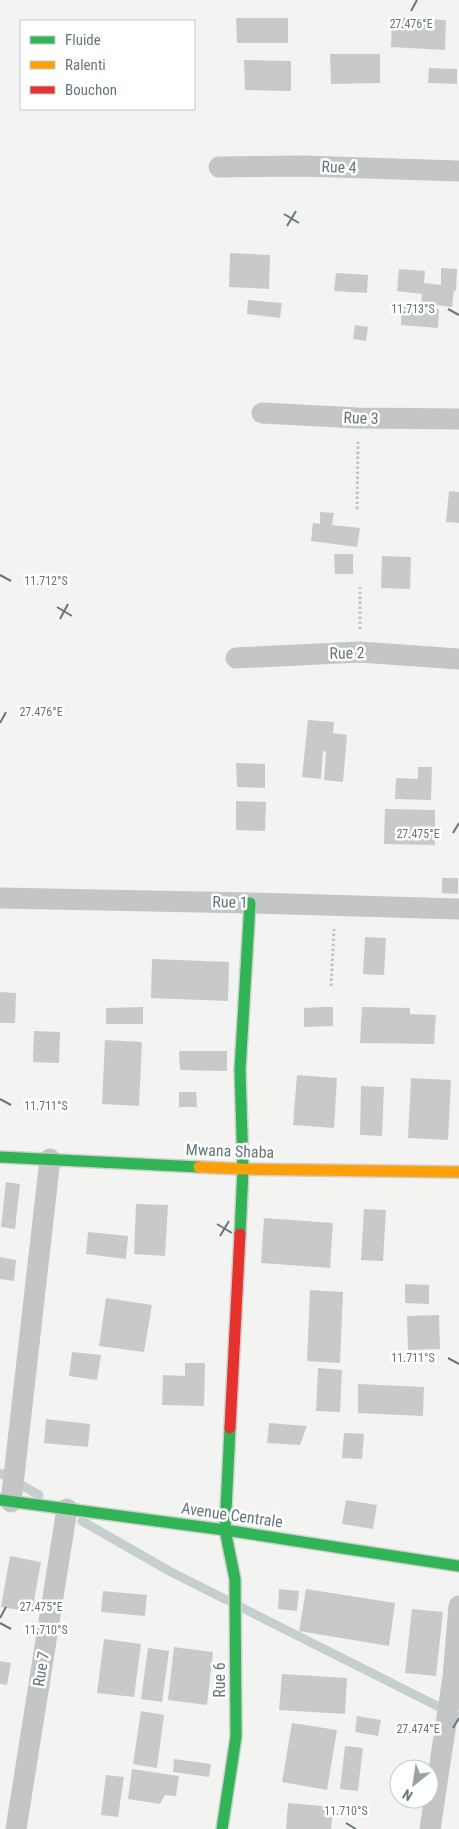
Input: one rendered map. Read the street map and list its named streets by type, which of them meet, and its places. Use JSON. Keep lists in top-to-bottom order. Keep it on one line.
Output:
{"streets":{"street":["Rue 4","Rue 3","Rue 2","Rue 1","Mwana Shaba","Avenue Centrale","Rue 7","Rue 6"]},"crossings":[["Rue 1","Rue 6"],["Mwana Shaba","Rue 6"],["Avenue Centrale","Rue 7"],["Avenue Centrale","Rue 6"]],"legend":["Fluide","Ralenti","Bouchon"],"north":"bottom left","coordinates":["27.476°E","11.713°S","11.712°S","27.475°E","11.711°S","11.710°S","27.474°E"]}
